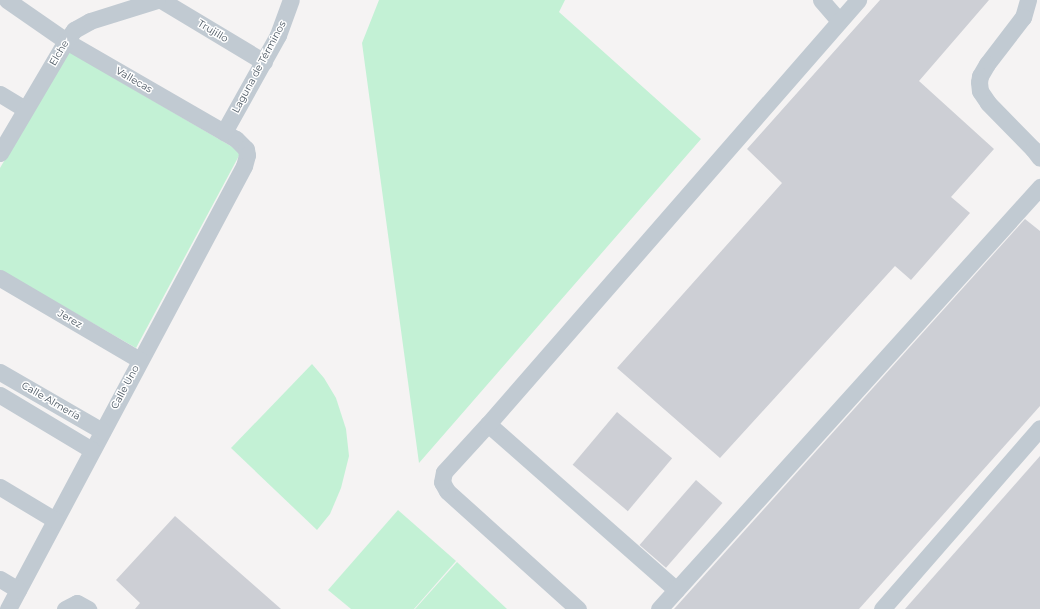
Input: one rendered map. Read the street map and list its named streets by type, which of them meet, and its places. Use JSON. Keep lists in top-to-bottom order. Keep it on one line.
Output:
{"streets":{"street":["Trujillo","Elche","Laguna de Términos","Vallecas","Jerez","Calle Uno","Calle Almería"]},"crossings":[["Trujillo","Laguna de Términos"],["Elche","Vallecas"],["Laguna de Términos","Vallecas"],["Vallecas","Calle Uno"],["Jerez","Calle Uno"],["Calle Uno","Calle Almería"]]}
